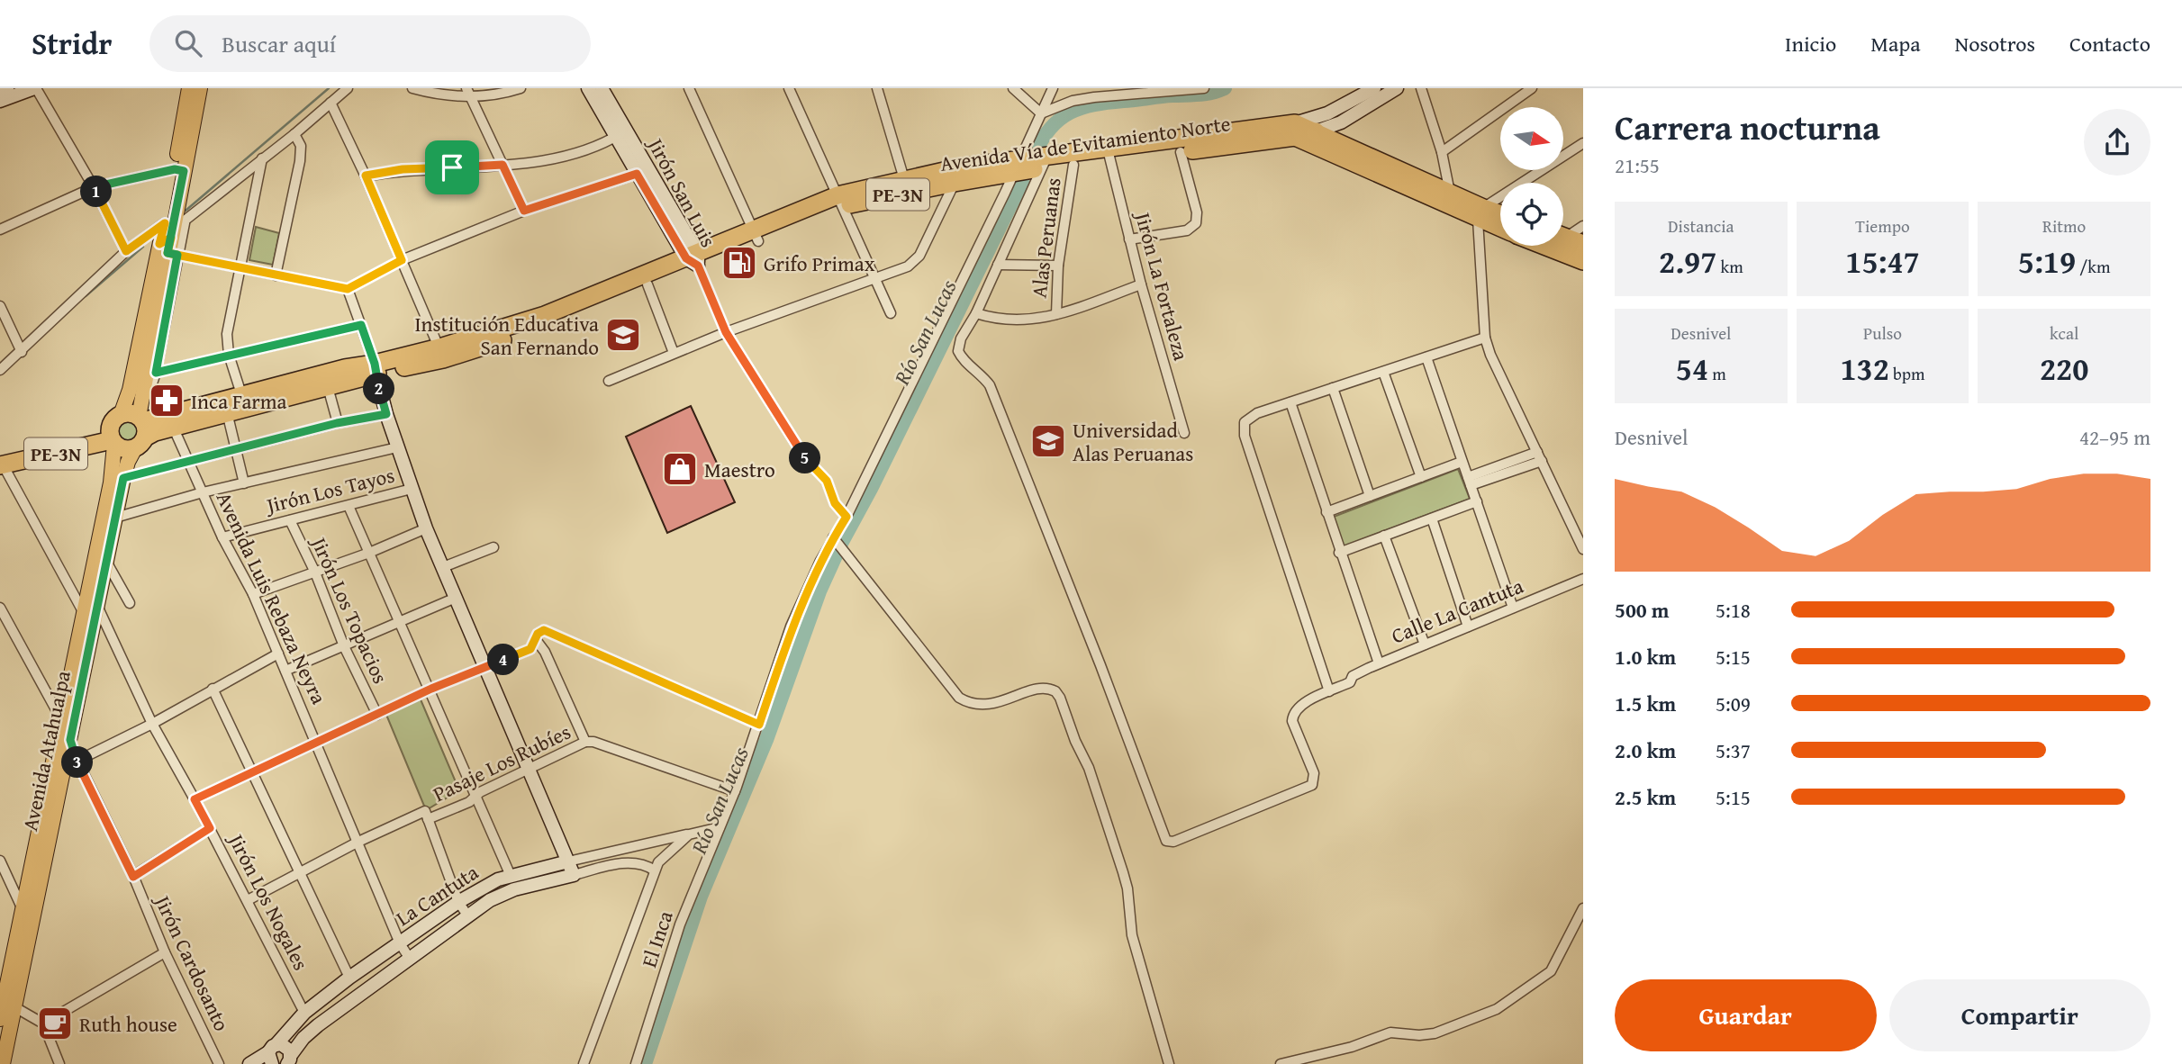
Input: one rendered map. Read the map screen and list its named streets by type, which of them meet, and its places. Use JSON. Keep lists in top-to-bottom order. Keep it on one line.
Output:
{"streets":{"highway":["Avenida Vía de Evitamiento Norte","PE-3N"],"main road":["Avenida Atahualpa"],"street":["Jirón San Luis","Alas Peruanas","Jirón La Fortaleza","Jirón Los Tayos","Avenida Luis Rebaza Neyra","Jirón Los Topacios","Calle La Cantuta","Pasaje Los Rubíes","La Cantuta","Jirón Los Nogales","El Inca","Jirón Cardosanto"]},"crossings":[["Avenida Vía de Evitamiento Norte","PE-3N"],["Avenida Vía de Evitamiento Norte","Alas Peruanas"],["Avenida Vía de Evitamiento Norte","Jirón La Fortaleza"],["Avenida Vía de Evitamiento Norte","El Inca"],["Jirón San Luis","PE-3N"],["PE-3N","Avenida Luis Rebaza Neyra"],["PE-3N","Avenida Atahualpa"],["PE-3N","Jirón Los Nogales"],["Jirón Los Tayos","Avenida Luis Rebaza Neyra"],["Jirón Los Tayos","Jirón Los Topacios"],["Avenida Luis Rebaza Neyra","Pasaje Los Rubíes"],["Avenida Luis Rebaza Neyra","La Cantuta"],["Avenida Atahualpa","Jirón Los Nogales"],["Avenida Atahualpa","Jirón Cardosanto"],["Pasaje Los Rubíes","Jirón Los Nogales"],["Pasaje Los Rubíes","El Inca"],["La Cantuta","Jirón Los Nogales"],["La Cantuta","El Inca"]],"water":["Río San Lucas"],"places":{"fuel station":["Grifo Primax"],"school or university":["Institución Educativa San Fernando","Universidad Alas Peruanas"],"pharmacy":["Inca Farma"],"shop":["Maestro"],"cafe":["Ruth house"]},"north":"right","page":{"header":"Stridr","search":"Buscar aquí","nav":["Inicio","Mapa","Nosotros","Contacto"],"heading":["Carrera nocturna","21:55"],"pins":["1","2","5","4","3"],"stats":[["Distancia","2.97 km"],["Tiempo","15:47"],["Ritmo","5:19 /km"],["Desnivel","54 m"],["Pulso","132 bpm"],["kcal","220"]],"chart":["Desnivel","42–95 m"],"list":[{"name":"500 m","note":"5:18"},{"name":"1.0 km","note":"5:15"},{"name":"1.5 km","note":"5:09"},{"name":"2.0 km","note":"5:37"},{"name":"2.5 km","note":"5:15"}],"buttons":["Guardar","Compartir"]}}
